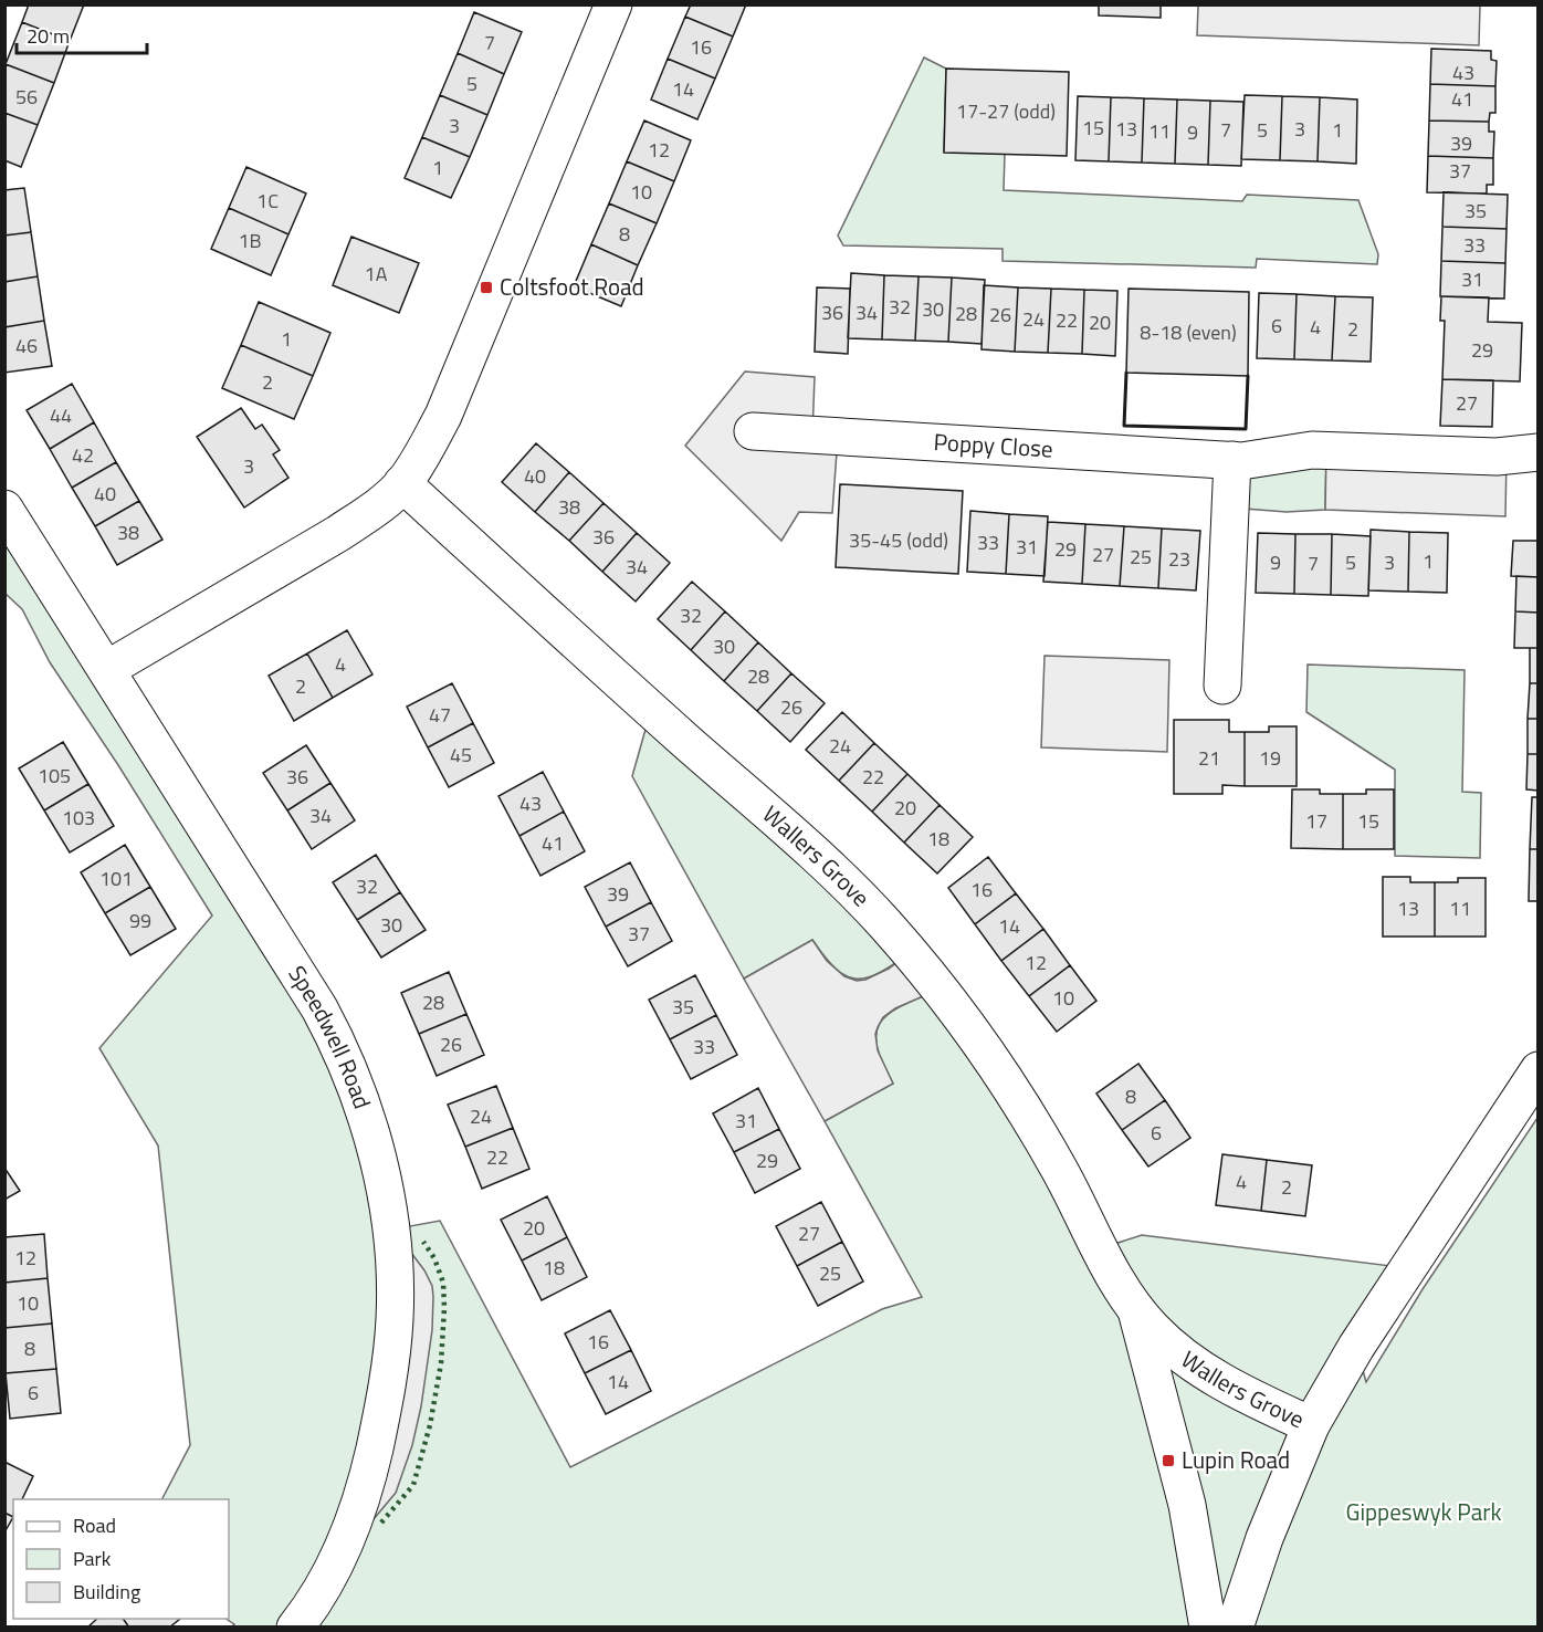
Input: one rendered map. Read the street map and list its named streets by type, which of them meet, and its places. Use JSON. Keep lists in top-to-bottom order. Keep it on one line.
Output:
{"streets":{"street":["Poppy Close","Wallers Grove","Speedwell Road"]},"parks":["Gippeswyk Park"],"places":{"transit":["Coltsfoot Road","Lupin Road"]},"house_numbers":["7","16","43","5","14","56","41","17-27 (odd)","3","15","13","3","7","5","1","11","9","39","12","1","37","10","1C","35","8","1B","33","1A","31","32","30","36","34","28","26","24","22","20","6","4","2","8-18 (even)","1","46","29","2","27","44","42","3","40","40","38","38","36","35-45 (odd)","33","31","29","27","25","23","1","9","5","3","7","34","32","30","4","28","2","26","47","24","45","21","19","105","36","22","43","20","34","103","17","15","18","41","101","32","16","39","13","11","99","30","14","37","12","10","28","35","26","33","8","24","31","6","22","29","4","2","20","27","12","18","25","10","16","8","14","6"],"legend":["Road","Park","Building"],"scale_bar":"20 m"}
